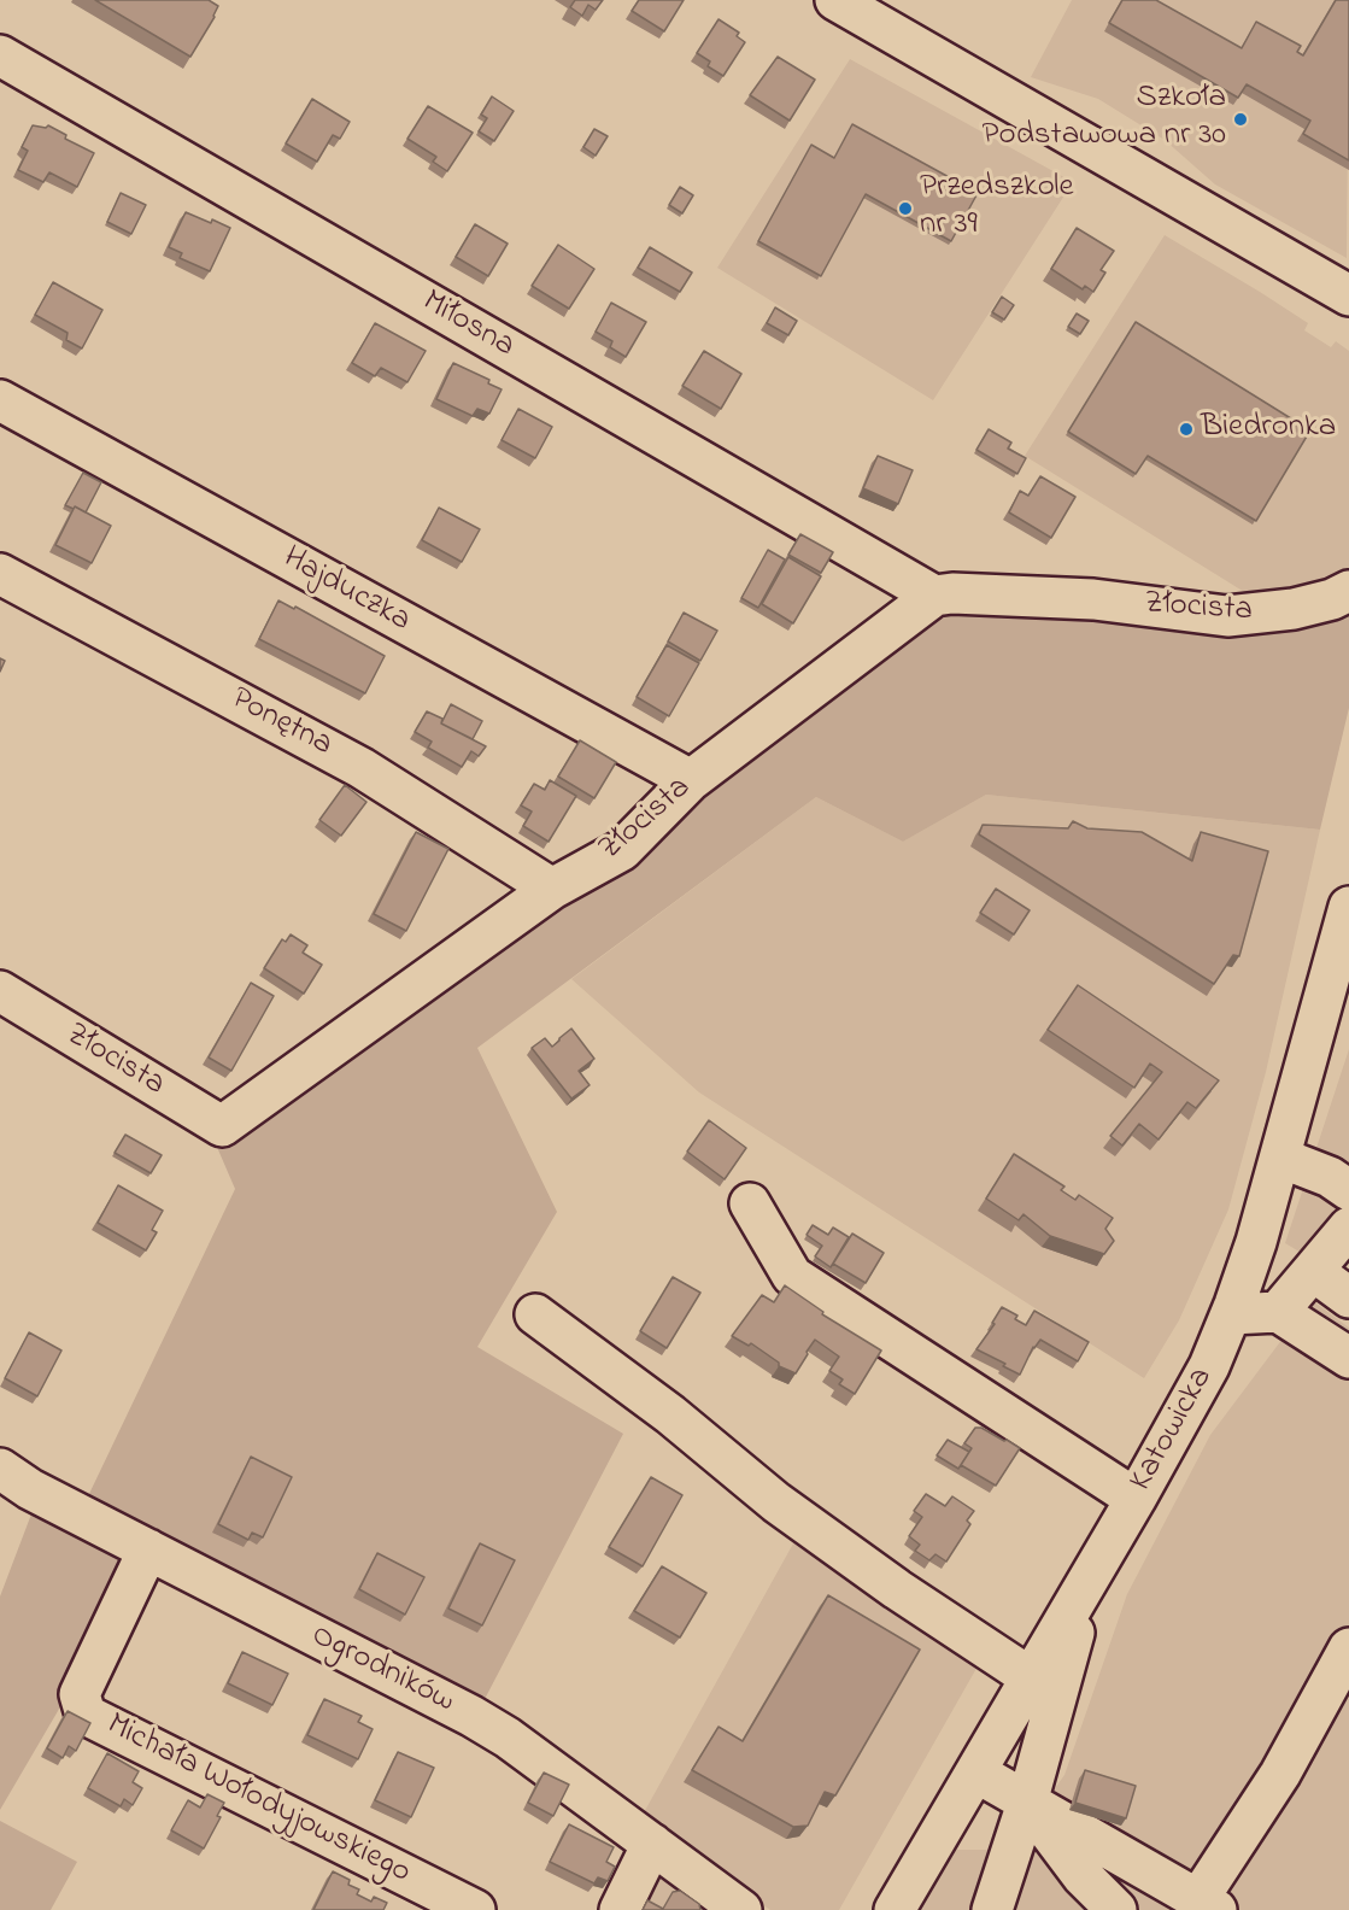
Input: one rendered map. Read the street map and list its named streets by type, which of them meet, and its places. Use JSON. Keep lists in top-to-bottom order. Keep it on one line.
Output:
{"streets":{"street":["Miłosna","Hajduczka","Złocista","Ponętna","Katowicka","Ogrodników","Michała Wołodyjowskiego"]},"crossings":[["Miłosna","Złocista"],["Hajduczka","Złocista"],["Złocista","Ponętna"],["Ogrodników","Michała Wołodyjowskiego"]],"places":["Szkoła Podstawowa nr 30","Przedszkole nr 39","Biedronka"]}
